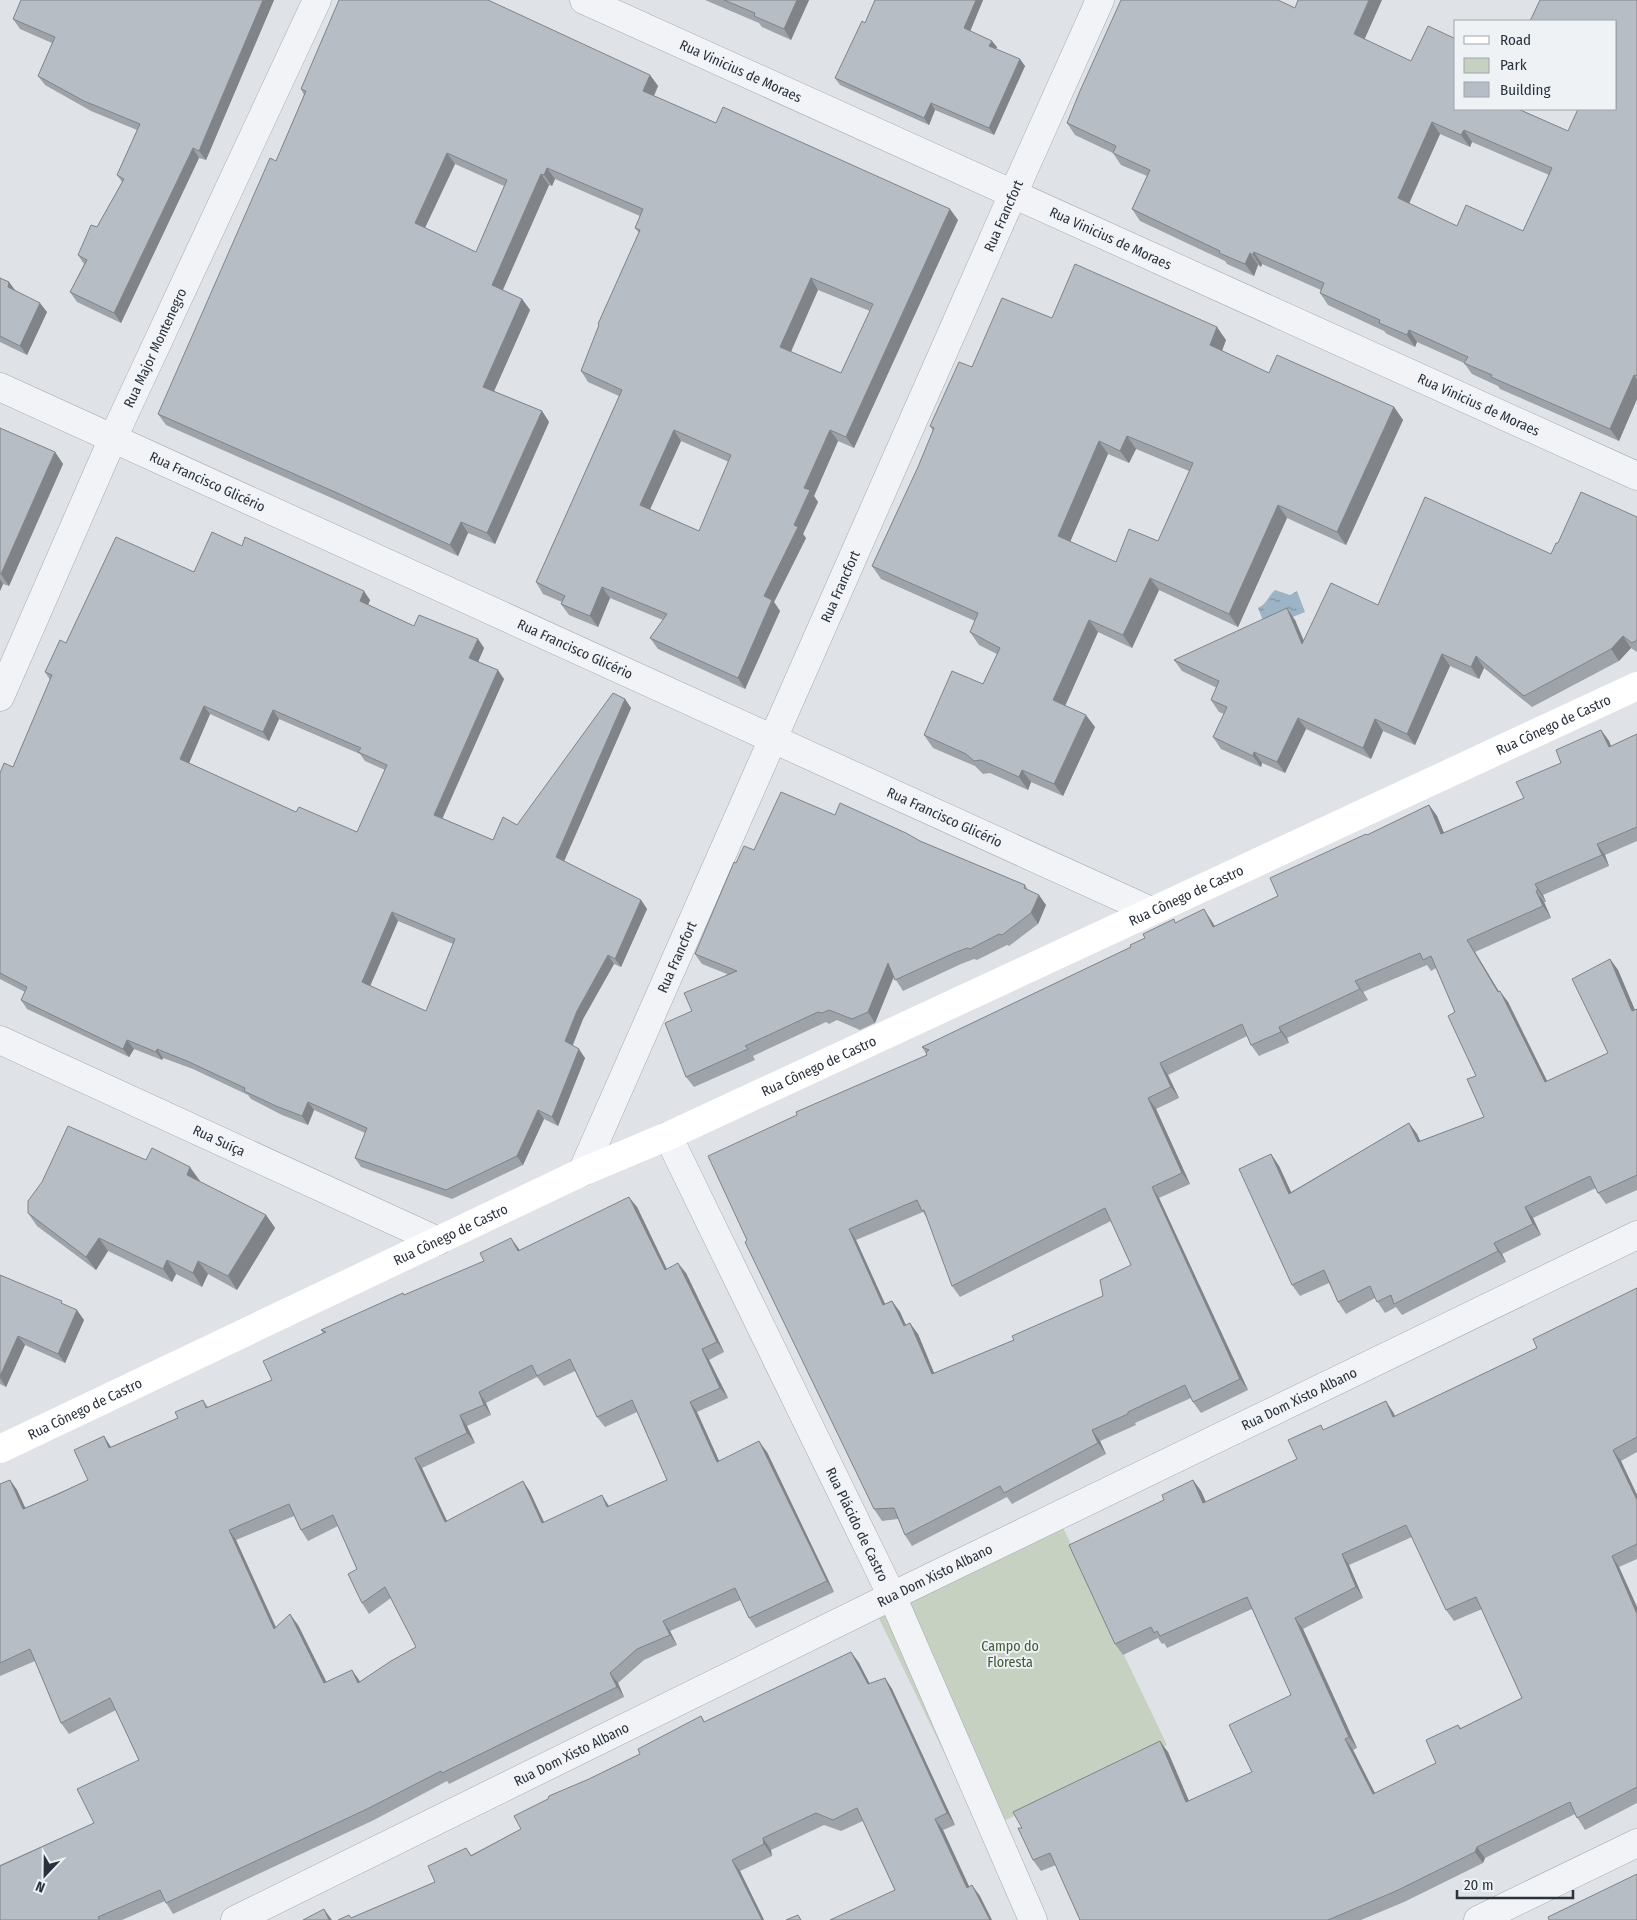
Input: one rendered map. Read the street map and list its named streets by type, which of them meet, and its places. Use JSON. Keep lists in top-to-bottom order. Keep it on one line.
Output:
{"streets":{"main road":["Rua Cônego de Castro"],"street":["Rua Vinicius de Moraes","Rua Francfort","Rua Major Montenegro","Rua Francisco Glicério","Rua Suíça","Rua Dom Xisto Albano","Rua Plácido de Castro"]},"crossings":[["Rua Vinicius de Moraes","Rua Francfort"],["Rua Francfort","Rua Francisco Glicério"],["Rua Francfort","Rua Cônego de Castro"],["Rua Major Montenegro","Rua Francisco Glicério"],["Rua Francisco Glicério","Rua Cônego de Castro"],["Rua Cônego de Castro","Rua Suíça"],["Rua Cônego de Castro","Rua Plácido de Castro"],["Rua Dom Xisto Albano","Rua Plácido de Castro"]],"parks":["Campo do Floresta"],"legend":["Road","Park","Building"],"scale_bar":"20 m","north":"bottom"}
